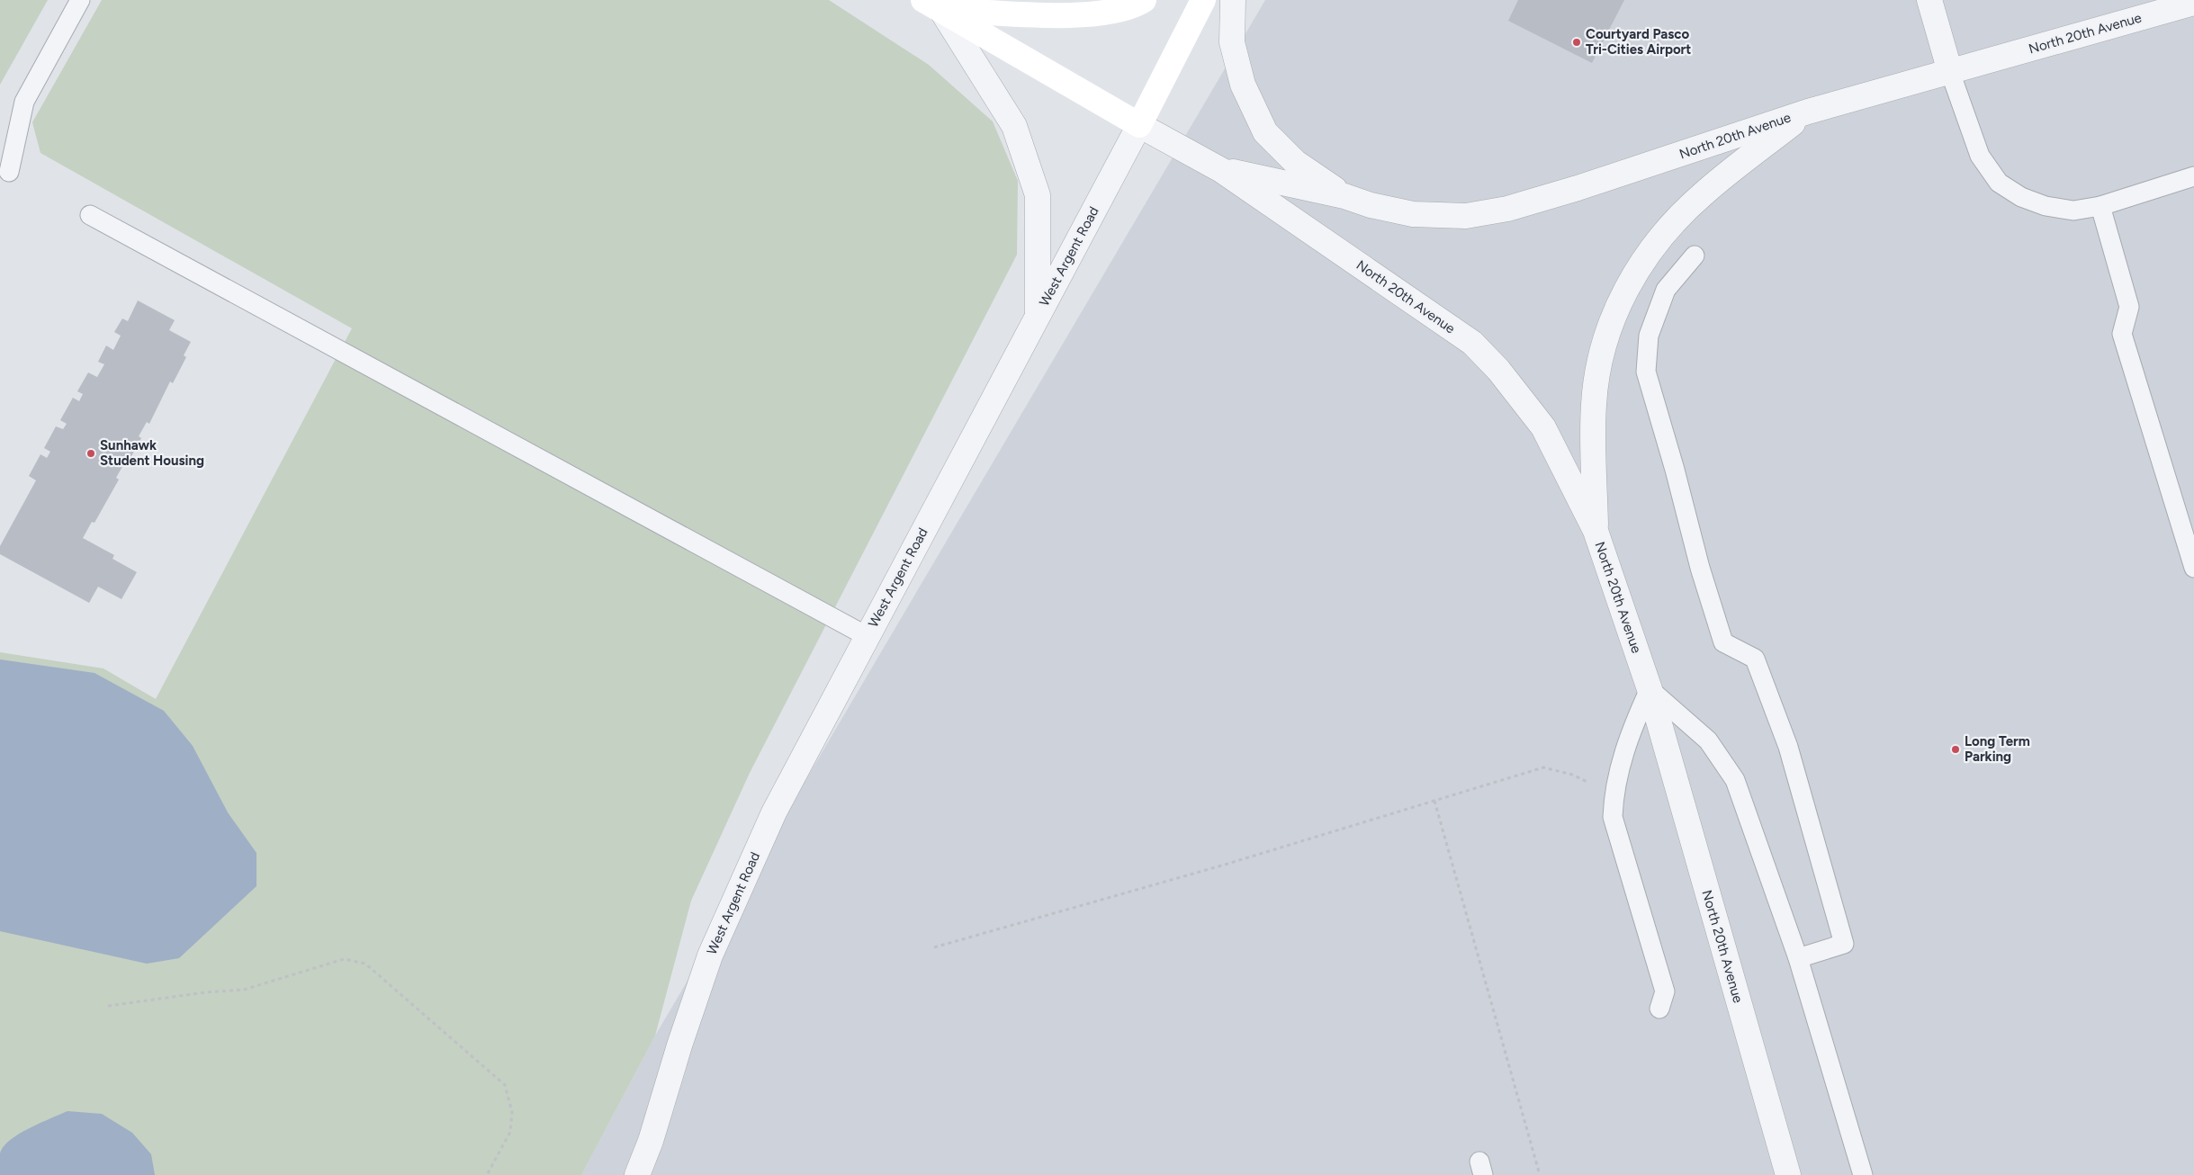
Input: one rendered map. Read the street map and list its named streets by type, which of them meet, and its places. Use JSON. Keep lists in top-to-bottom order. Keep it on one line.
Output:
{"streets":{"main road":["West Argent Road"],"street":["North 20th Avenue"]},"crossings":[["North 20th Avenue","West Argent Road"]],"places":["Courtyard Pasco Tri-Cities Airport","Sunhawk Student Housing","Long Term Parking"]}
